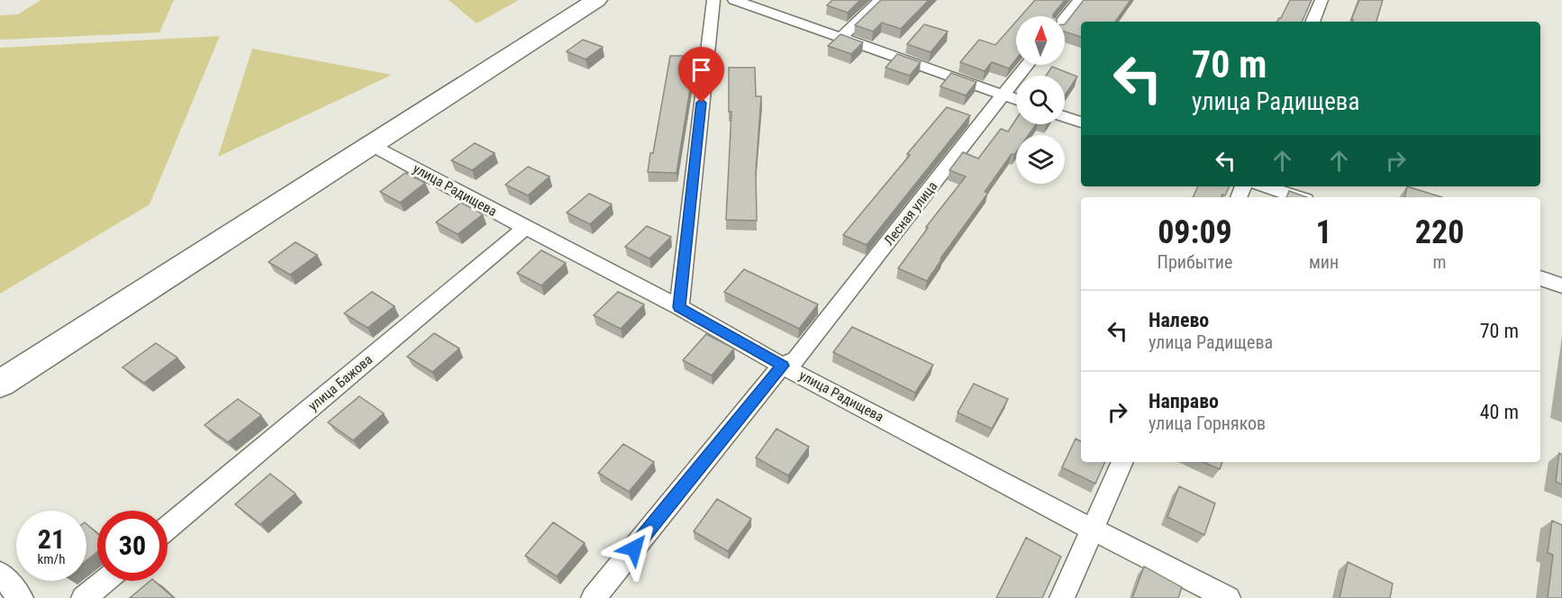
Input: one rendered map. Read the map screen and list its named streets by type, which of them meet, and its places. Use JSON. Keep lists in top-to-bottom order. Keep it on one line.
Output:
{"streets":{"street":["улица Радищева","Лесная улица","улица Бажова"]},"crossings":[["улица Радищева","Лесная улица"],["улица Радищева","улица Бажова"]],"north":"top","page":{"turn":["70 m","улица Радищева"],"eta":["09:09","Прибытие","1","мин","220","m"],"list":[{"name":"Налево","note":"улица Радищева","value":"70 m"},{"name":"Направо","note":"улица Горняков","value":"40 m"}],"speed":"21 km/h","limit":"30"}}
